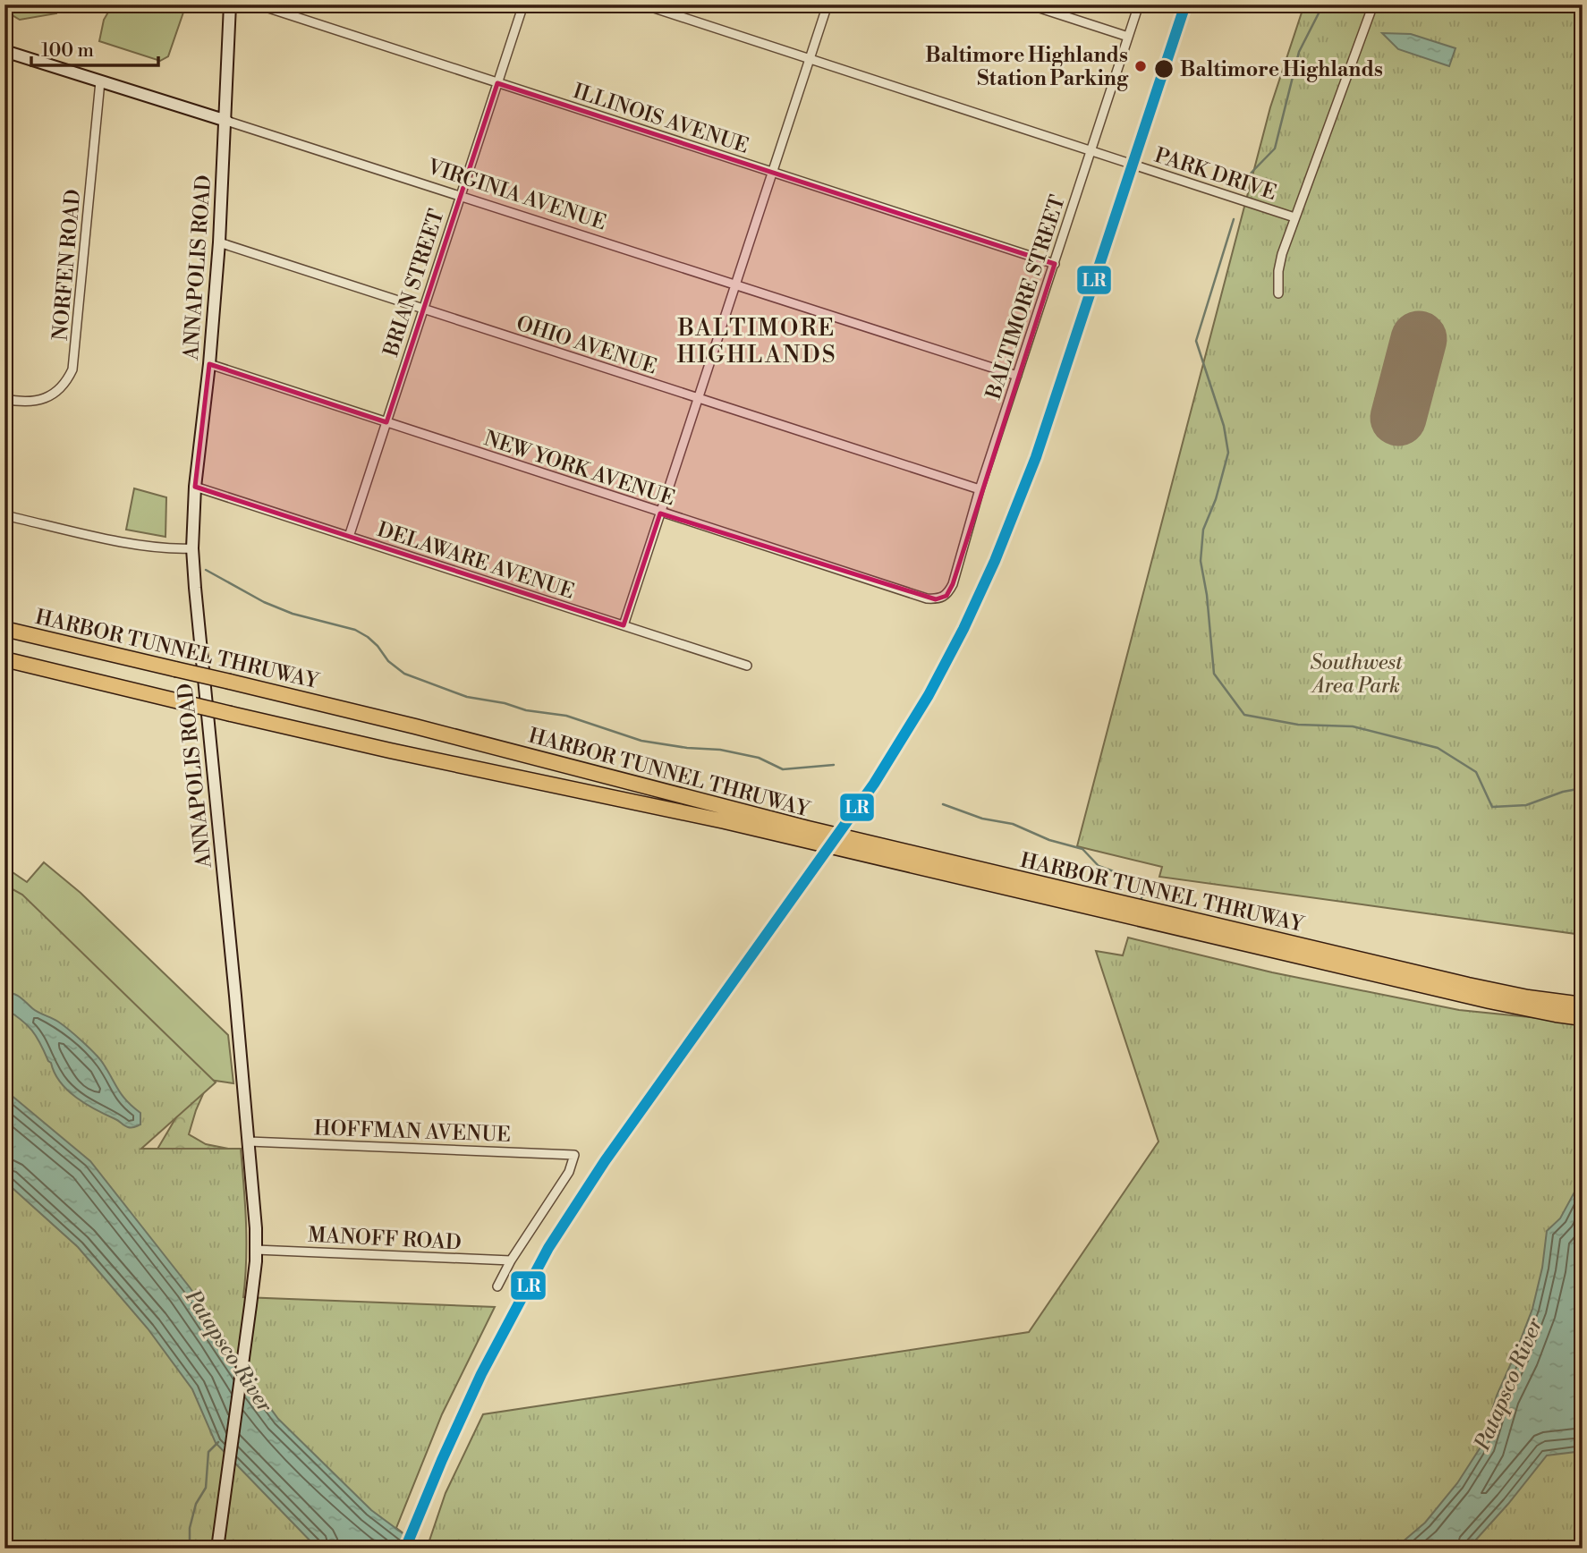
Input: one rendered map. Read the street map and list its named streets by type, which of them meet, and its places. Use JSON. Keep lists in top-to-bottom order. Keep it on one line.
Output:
{"streets":{"highway":["HARBOR TUNNEL THRUWAY"],"main road":["VIRGINIA AVENUE","ANNAPOLIS ROAD"],"street":["ILLINOIS AVENUE","PARK DRIVE","NORFEN ROAD","BRIAN STREET","BALTIMORE STREET","OHIO AVENUE","NEW YORK AVENUE","DELAWARE AVENUE","HOFFMAN AVENUE","MANOFF ROAD"]},"crossings":[["ILLINOIS AVENUE","BRIAN STREET"],["ILLINOIS AVENUE","BALTIMORE STREET"],["PARK DRIVE","BALTIMORE STREET"],["VIRGINIA AVENUE","NORFEN ROAD"],["VIRGINIA AVENUE","ANNAPOLIS ROAD"],["VIRGINIA AVENUE","BRIAN STREET"],["VIRGINIA AVENUE","BALTIMORE STREET"],["ANNAPOLIS ROAD","OHIO AVENUE"],["ANNAPOLIS ROAD","NEW YORK AVENUE"],["ANNAPOLIS ROAD","DELAWARE AVENUE"],["ANNAPOLIS ROAD","HOFFMAN AVENUE"],["ANNAPOLIS ROAD","MANOFF ROAD"],["BRIAN STREET","OHIO AVENUE"],["BRIAN STREET","NEW YORK AVENUE"],["BRIAN STREET","DELAWARE AVENUE"],["BALTIMORE STREET","OHIO AVENUE"],["BALTIMORE STREET","NEW YORK AVENUE"],["HOFFMAN AVENUE","MANOFF ROAD"]],"districts":["BALTIMORE HIGHLANDS"],"water":["Patapsco River"],"parks":["Southwest Area Park"],"places":["Baltimore Highlands Station Parking","Baltimore Highlands"],"lines":["transit line LR"],"scale_bar":"100 m"}
